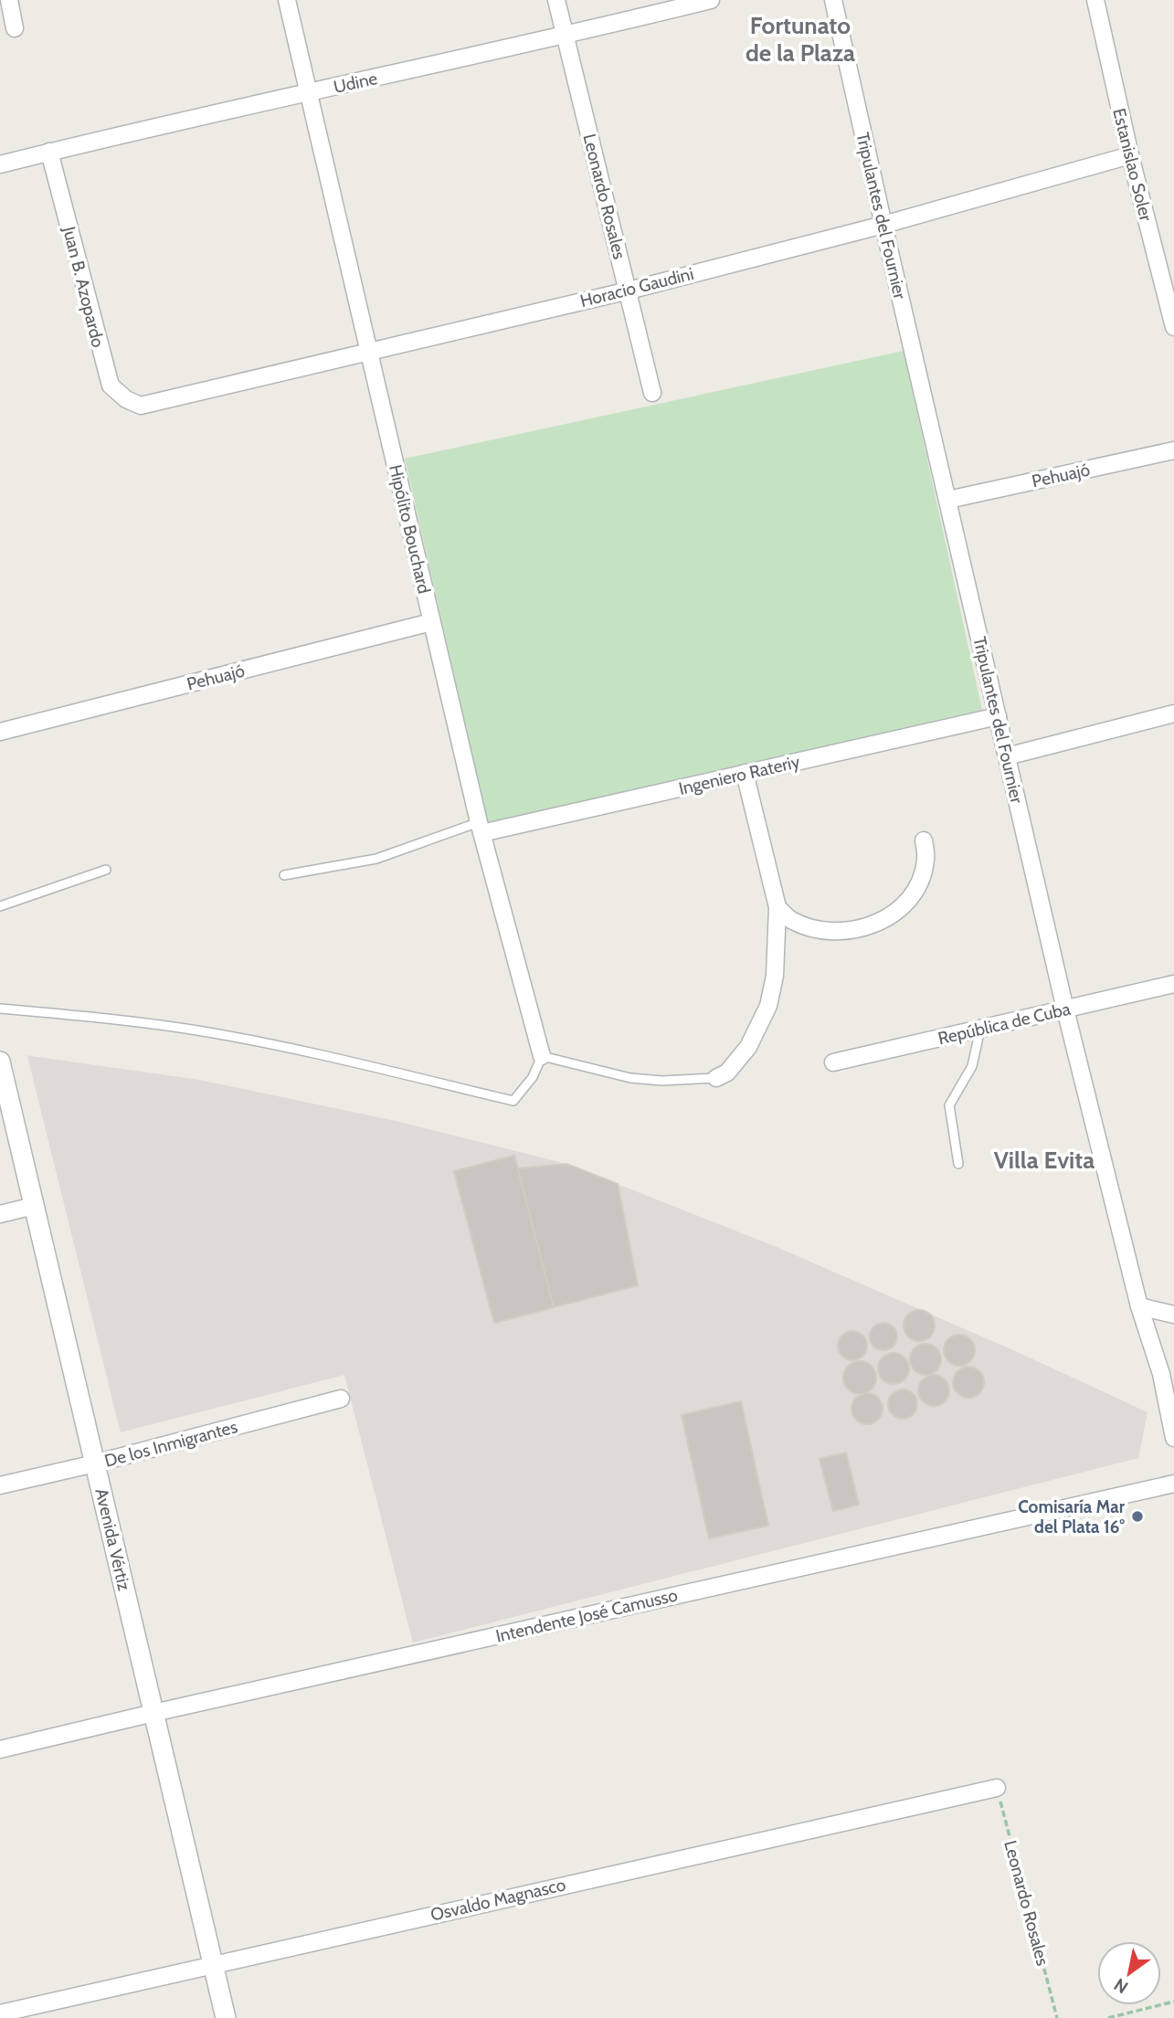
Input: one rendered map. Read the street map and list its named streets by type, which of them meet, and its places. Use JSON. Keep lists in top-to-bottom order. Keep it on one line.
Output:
{"streets":{"street":["Udine","Estanislao Soler","Leonardo Rosales","Tripulantes del Fournier","Juan B. Azopardo","Horacio Gaudini","Pehuajó","Hipólito Bouchard","Ingeniero Rateriy","República de Cuba","De los Inmigrantes","Avenida Vértiz","Intendente José Camusso","Osvaldo Magnasco"]},"crossings":[["Udine","Leonardo Rosales"],["Udine","Juan B. Azopardo"],["Udine","Hipólito Bouchard"],["Estanislao Soler","Horacio Gaudini"],["Leonardo Rosales","Horacio Gaudini"],["Leonardo Rosales","Osvaldo Magnasco"],["Tripulantes del Fournier","Horacio Gaudini"],["Tripulantes del Fournier","Pehuajó"],["Tripulantes del Fournier","Ingeniero Rateriy"],["Tripulantes del Fournier","República de Cuba"],["Juan B. Azopardo","Horacio Gaudini"],["Horacio Gaudini","Hipólito Bouchard"],["Pehuajó","Hipólito Bouchard"],["Hipólito Bouchard","Ingeniero Rateriy"],["De los Inmigrantes","Avenida Vértiz"],["Avenida Vértiz","Intendente José Camusso"],["Avenida Vértiz","Osvaldo Magnasco"]],"districts":["Fortunato de la Plaza","Villa Evita"],"places":["Comisaría Mar del Plata 16°"],"north":"bottom left"}
